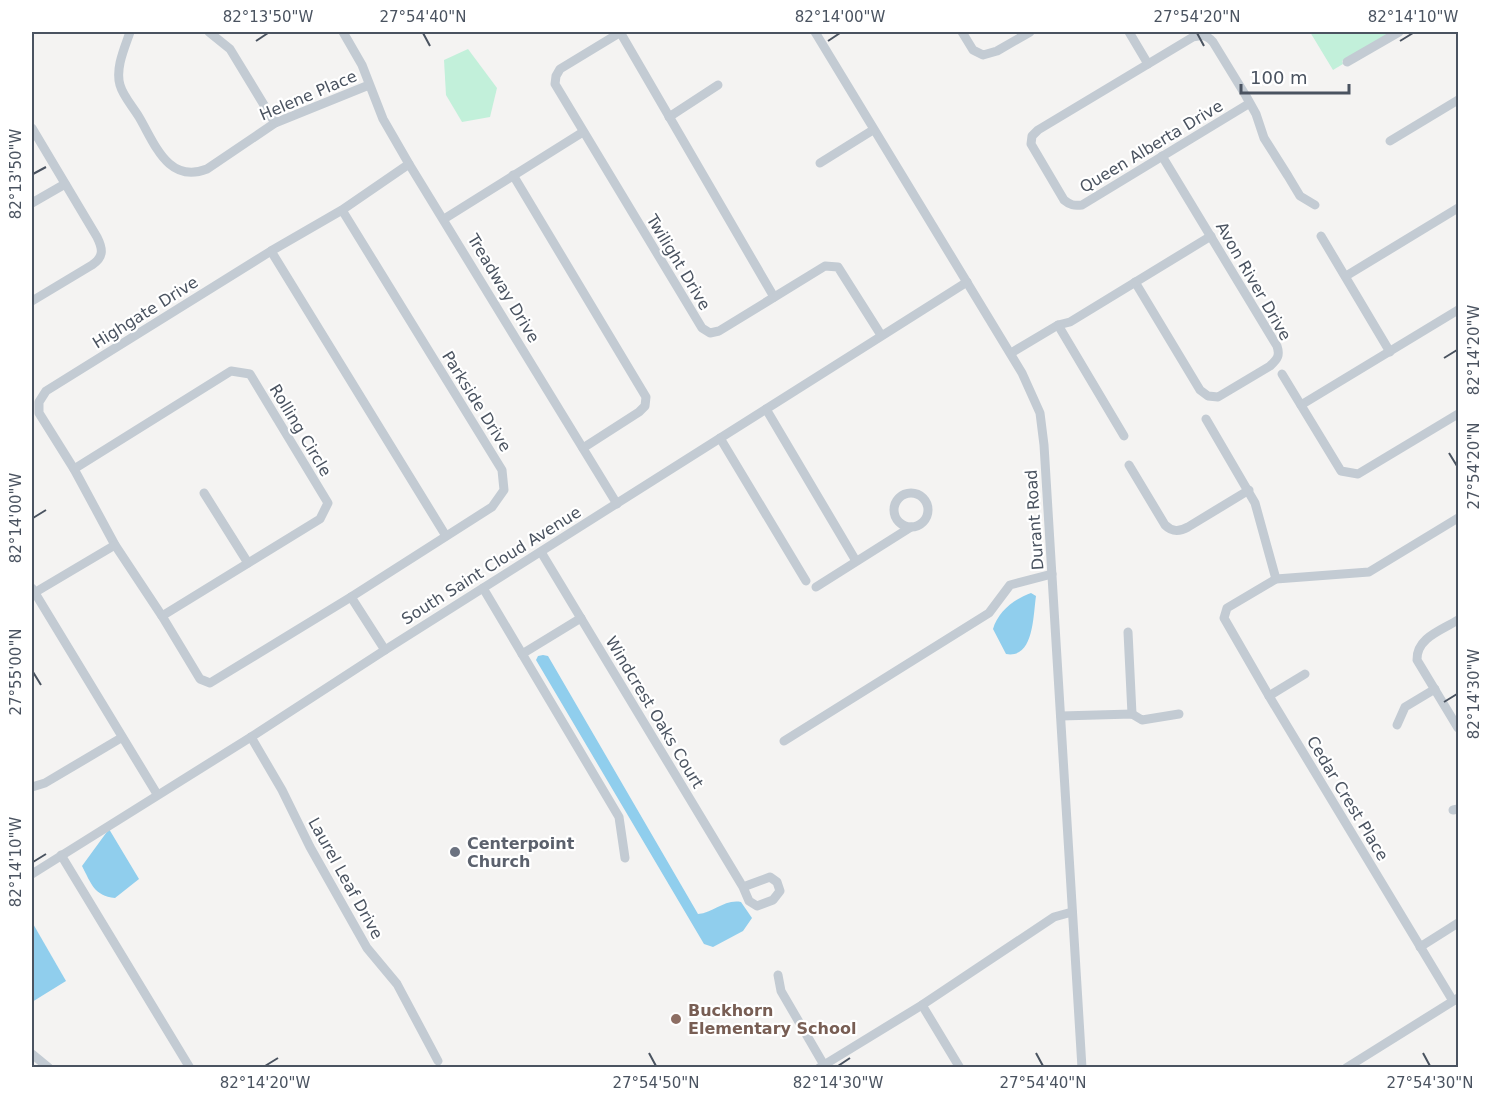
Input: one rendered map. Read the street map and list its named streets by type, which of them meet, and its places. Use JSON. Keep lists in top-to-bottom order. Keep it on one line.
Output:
{"streets":{"street":["Helene Place","Queen Alberta Drive","Twilight Drive","Avon River Drive","Treadway Drive","Highgate Drive","Parkside Drive","Rolling Circle","Durant Road","South Saint Cloud Avenue","Windcrest Oaks Court","Cedar Crest Place","Laurel Leaf Drive"]},"crossings":[["Helene Place","Treadway Drive"],["Queen Alberta Drive","Avon River Drive"],["Twilight Drive","South Saint Cloud Avenue"],["Treadway Drive","Highgate Drive"],["Treadway Drive","South Saint Cloud Avenue"],["Highgate Drive","Parkside Drive"],["Highgate Drive","Rolling Circle"],["Durant Road","South Saint Cloud Avenue"],["South Saint Cloud Avenue","Windcrest Oaks Court"],["South Saint Cloud Avenue","Laurel Leaf Drive"]],"places":["Centerpoint Church","Buckhorn Elementary School"],"scale_bar":"100 m","coordinates":["82°13'50\"W","27°54'40\"N","82°14'00\"W","27°54'20\"N","82°14'10\"W","82°14'20\"W","27°55'00\"N","82°14'30\"W","27°54'50\"N","27°54'30\"N"]}
